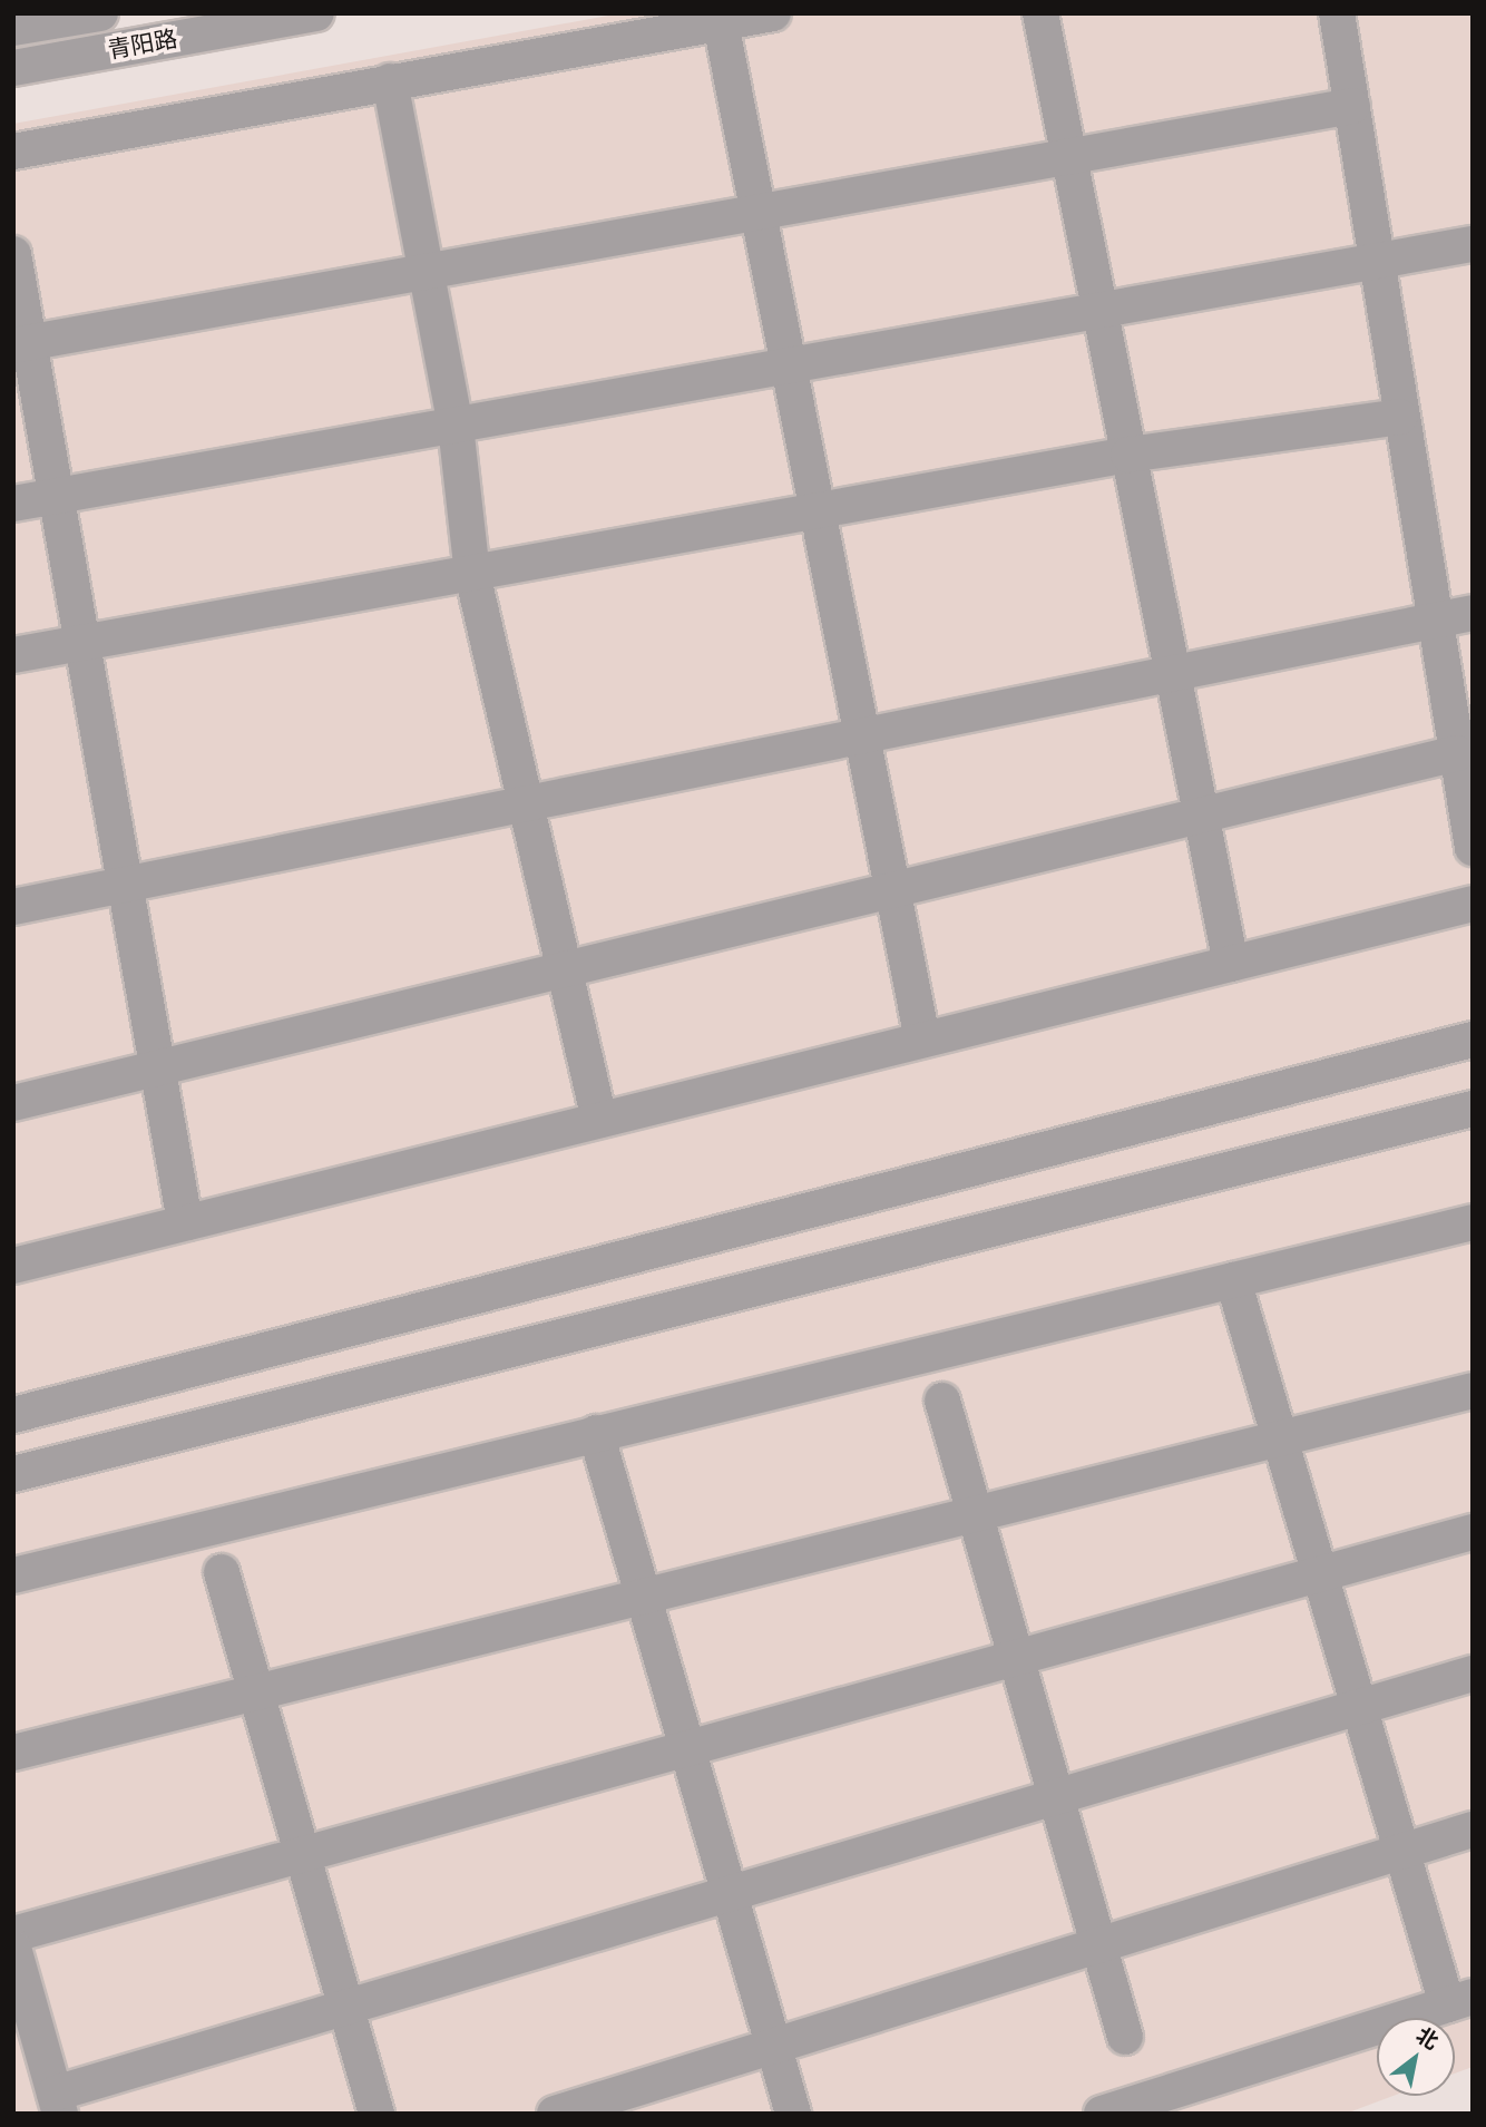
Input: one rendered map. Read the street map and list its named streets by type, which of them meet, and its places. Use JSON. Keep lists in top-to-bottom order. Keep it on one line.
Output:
{"streets":{"street":["青阳路"]},"north":"top right"}
